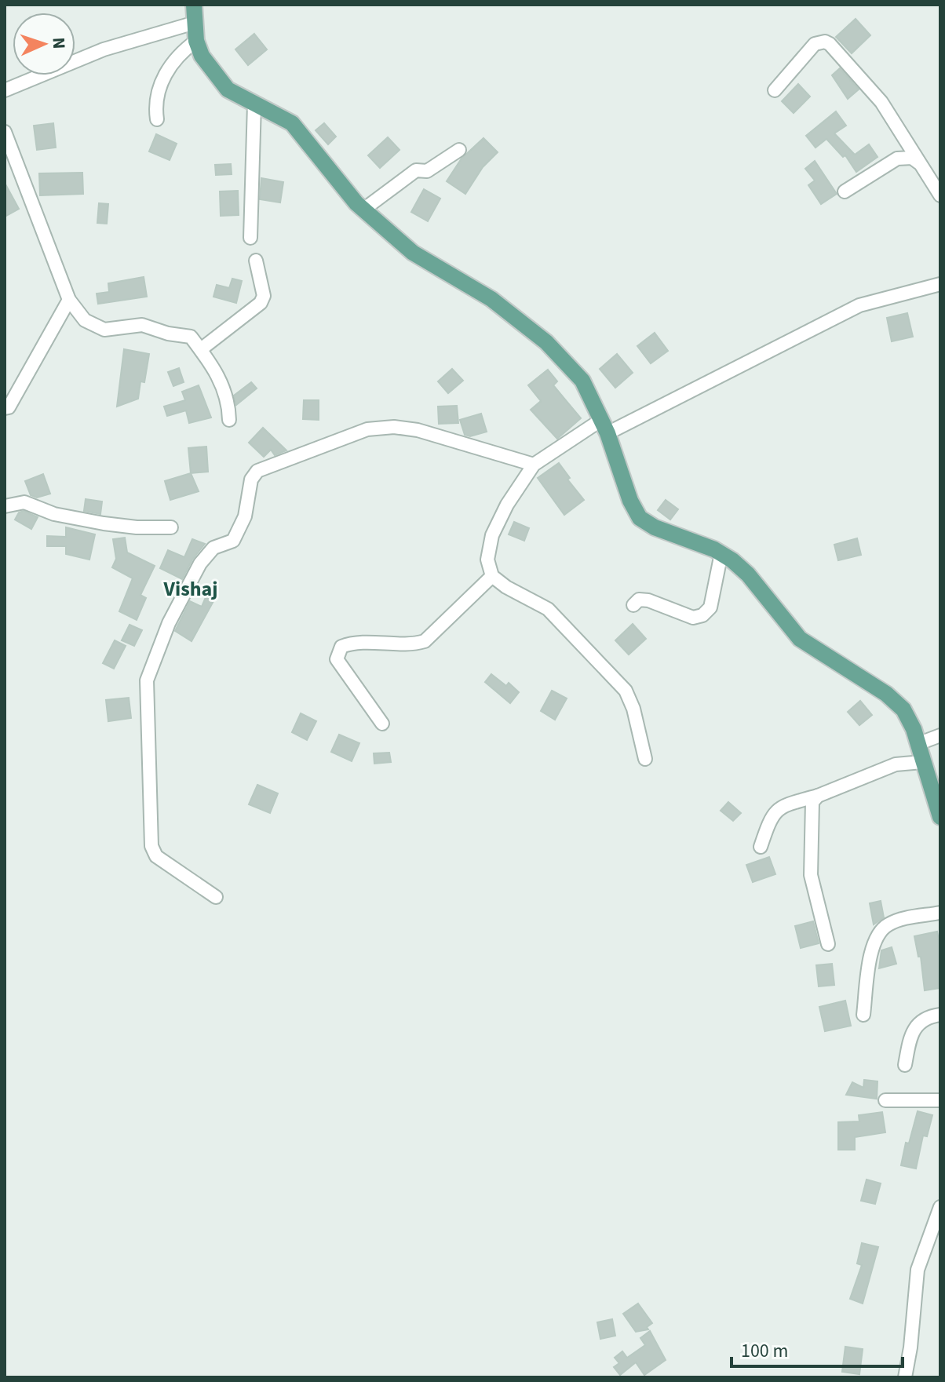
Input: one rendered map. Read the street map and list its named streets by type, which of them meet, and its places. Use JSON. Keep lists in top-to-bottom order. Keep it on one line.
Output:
{"districts":["Vishaj"],"scale_bar":"100 m","north":"right"}
